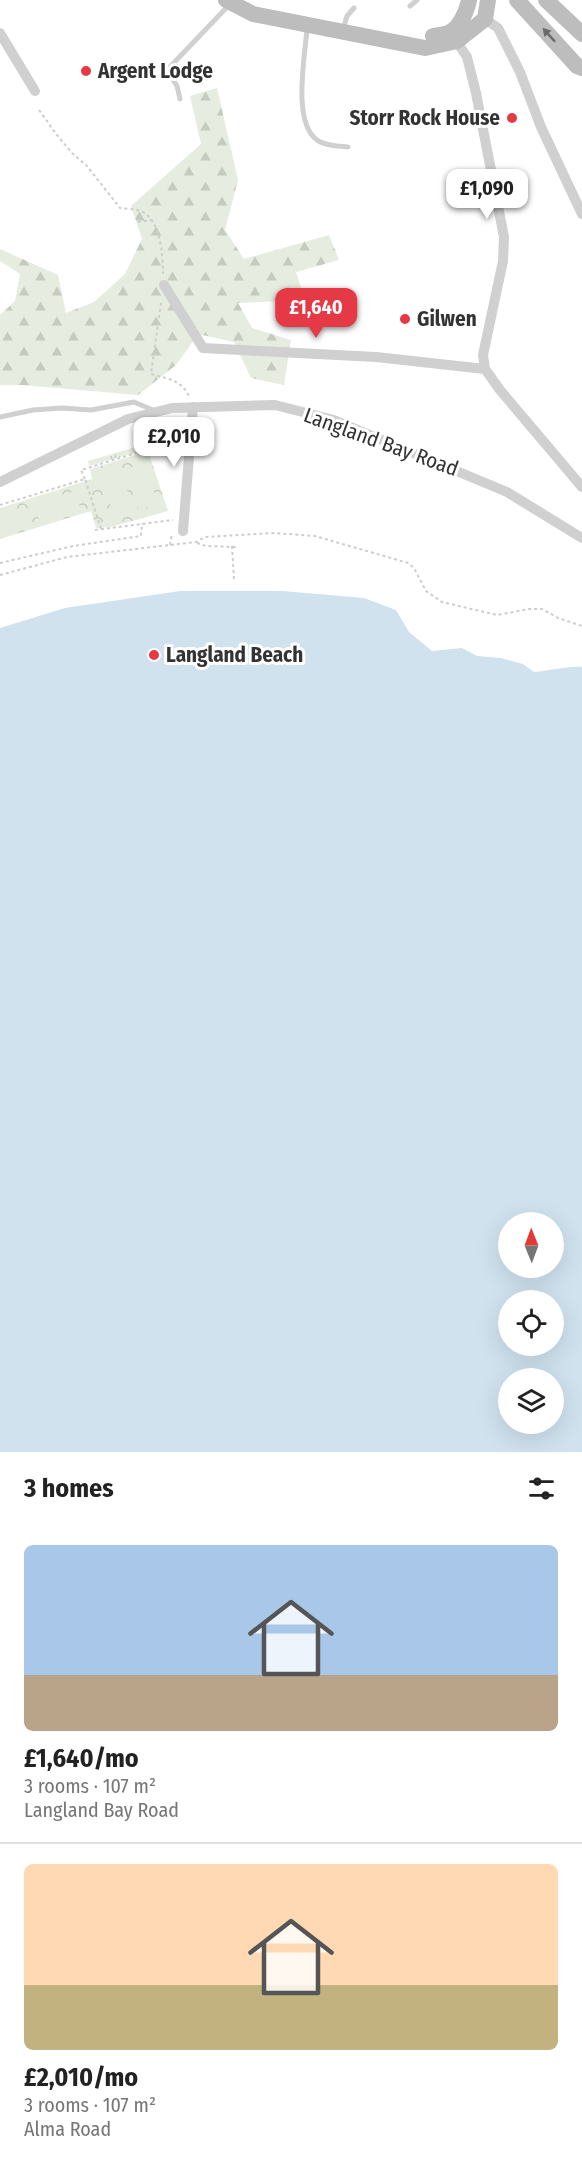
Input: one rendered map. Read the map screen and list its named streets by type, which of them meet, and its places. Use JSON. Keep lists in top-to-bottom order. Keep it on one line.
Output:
{"streets":{"street":["Langland Bay Road"]},"places":["Argent Lodge","Storr Rock House","Gilwen","Langland Beach"],"north":"top","page":{"price":["£1,090","£1,640","£2,010"],"heading":"3 homes","list":[{"name":"£1,640/mo","note":"3 rooms · 107 m² · Langland Bay Road"},{"name":"£2,010/mo","note":"3 rooms · 107 m² · Alma Road"}]}}
